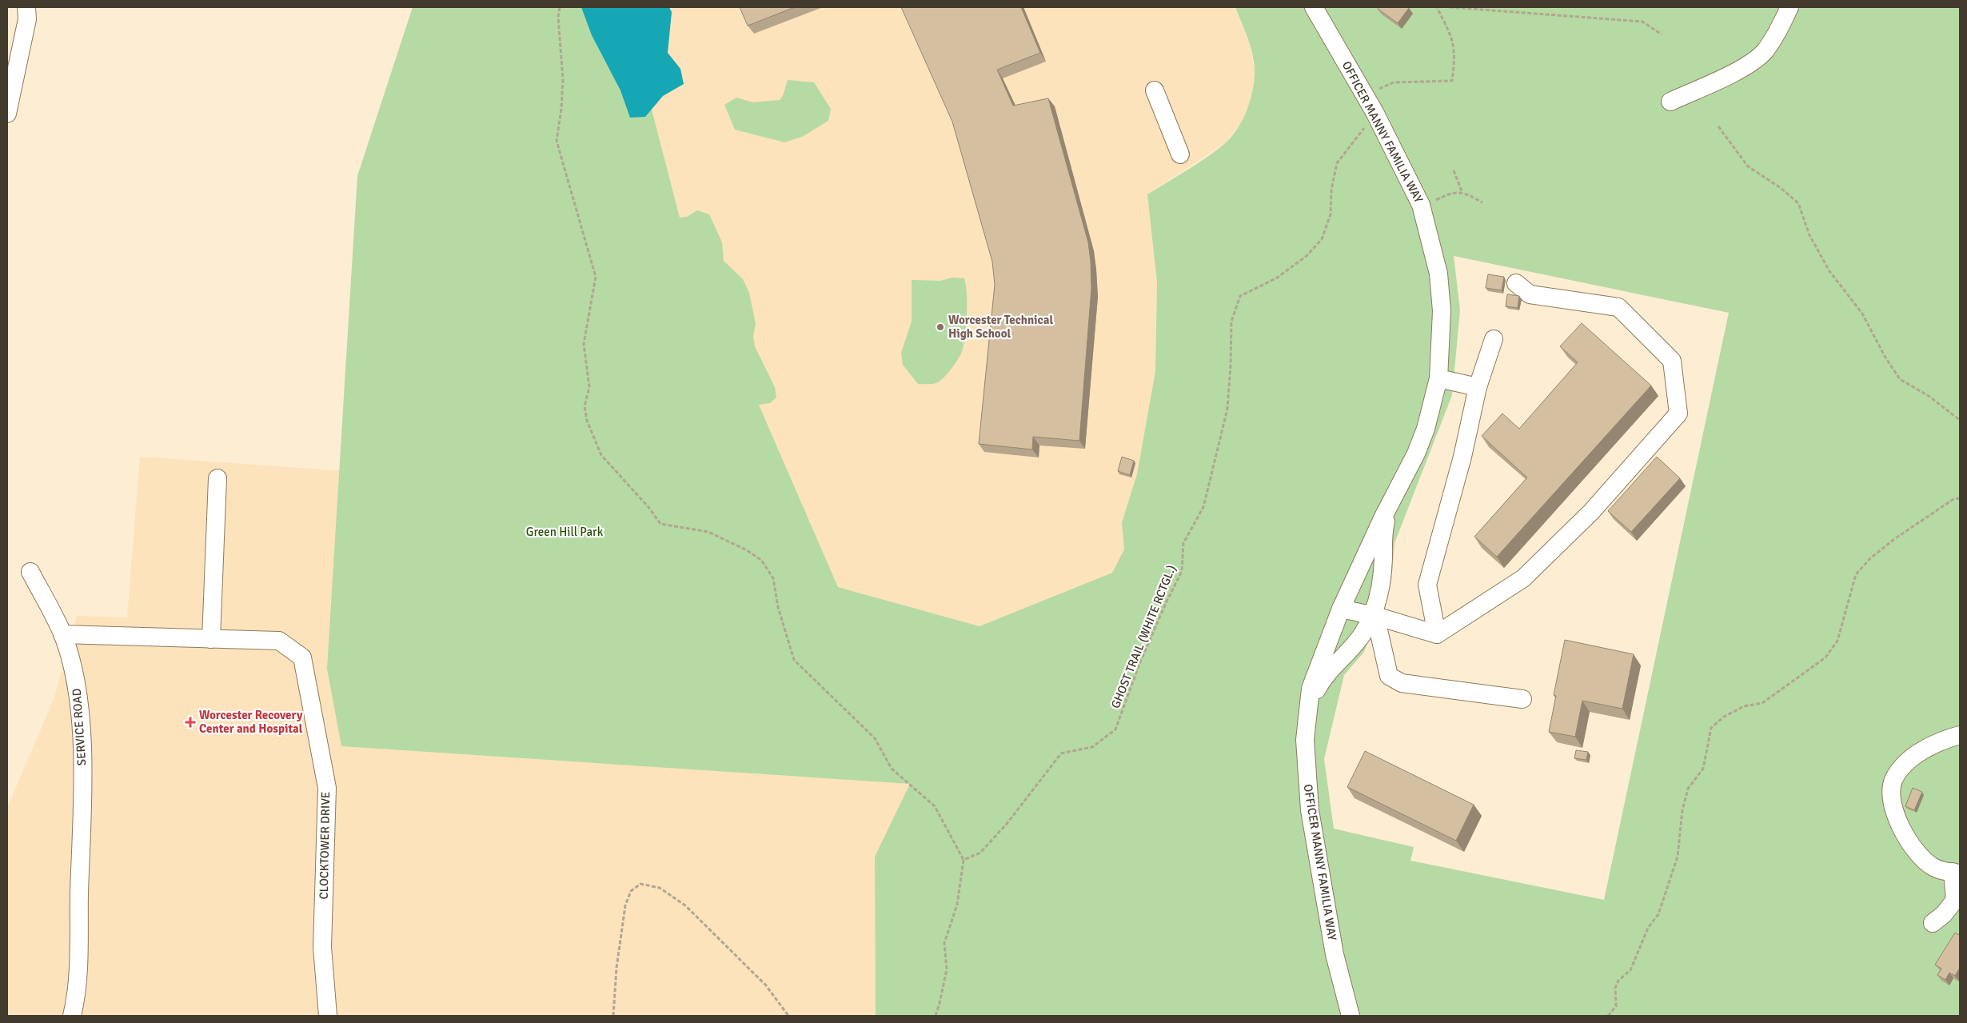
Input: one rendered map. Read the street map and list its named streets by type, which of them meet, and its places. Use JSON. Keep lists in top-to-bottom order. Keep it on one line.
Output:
{"streets":{"street":["OFFICER MANNY FAMILIA WAY","SERVICE ROAD","CLOCKTOWER DRIVE"],"path":["GHOST TRAIL (WHITE RCTGL.)"]},"crossings":[["OFFICER MANNY FAMILIA WAY","GHOST TRAIL (WHITE RCTGL.)"],["SERVICE ROAD","CLOCKTOWER DRIVE"]],"parks":["Green Hill Park"],"places":{"other":["Worcester Technical High School"],"health":["Worcester Recovery Center and Hospital"]}}
